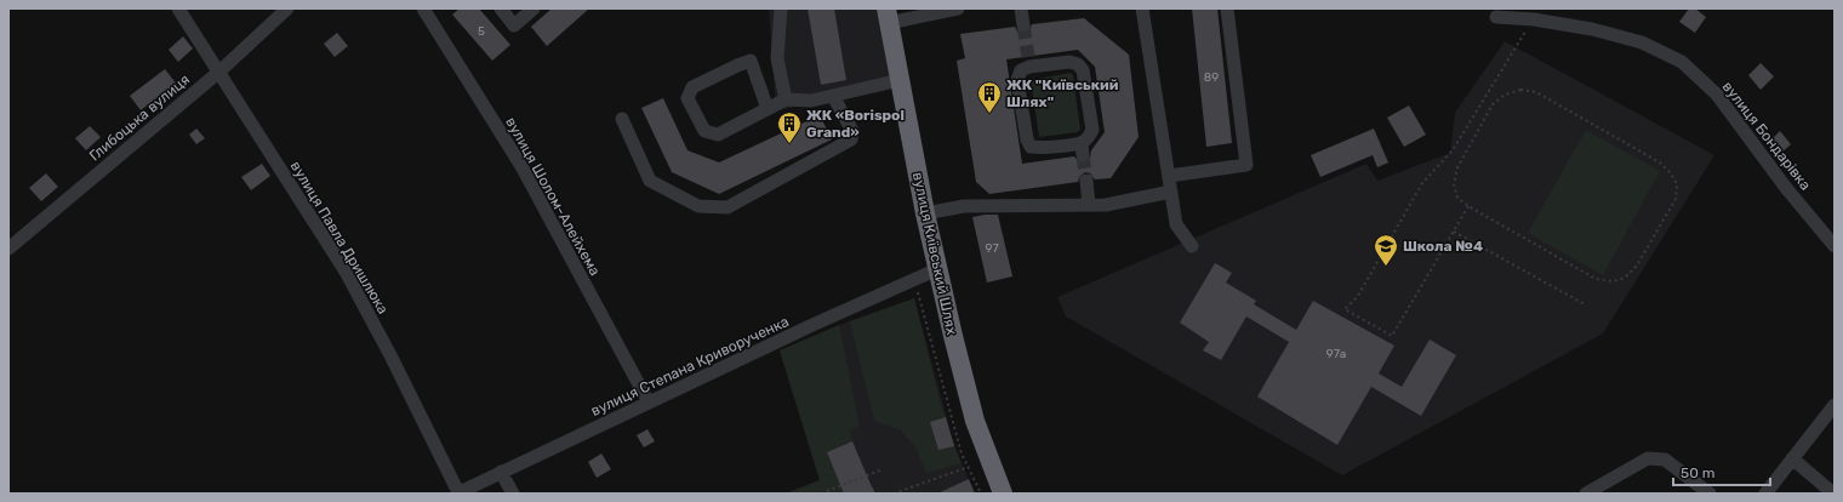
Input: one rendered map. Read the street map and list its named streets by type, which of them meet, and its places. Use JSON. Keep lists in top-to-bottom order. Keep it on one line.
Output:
{"streets":{"highway":["вулиця Київський Шлях"],"street":["Глибоцька вулиця","вулиця Бондарівка","вулиця Шолом-Алейхема","вулиця Павла Дришлюка","вулиця Степана Криворученка"]},"crossings":[["Глибоцька вулиця","вулиця Павла Дришлюка"],["вулиця Шолом-Алейхема","вулиця Степана Криворученка"],["вулиця Павла Дришлюка","вулиця Степана Криворученка"],["вулиця Київський Шлях","вулиця Степана Криворученка"]],"places":{"building":["ЖК \"Київський Шлях\"","ЖК «Borispol Grand»"],"school or university":["Школа №4"]},"house_numbers":["5","89","97","97а"],"scale_bar":"50 m"}
